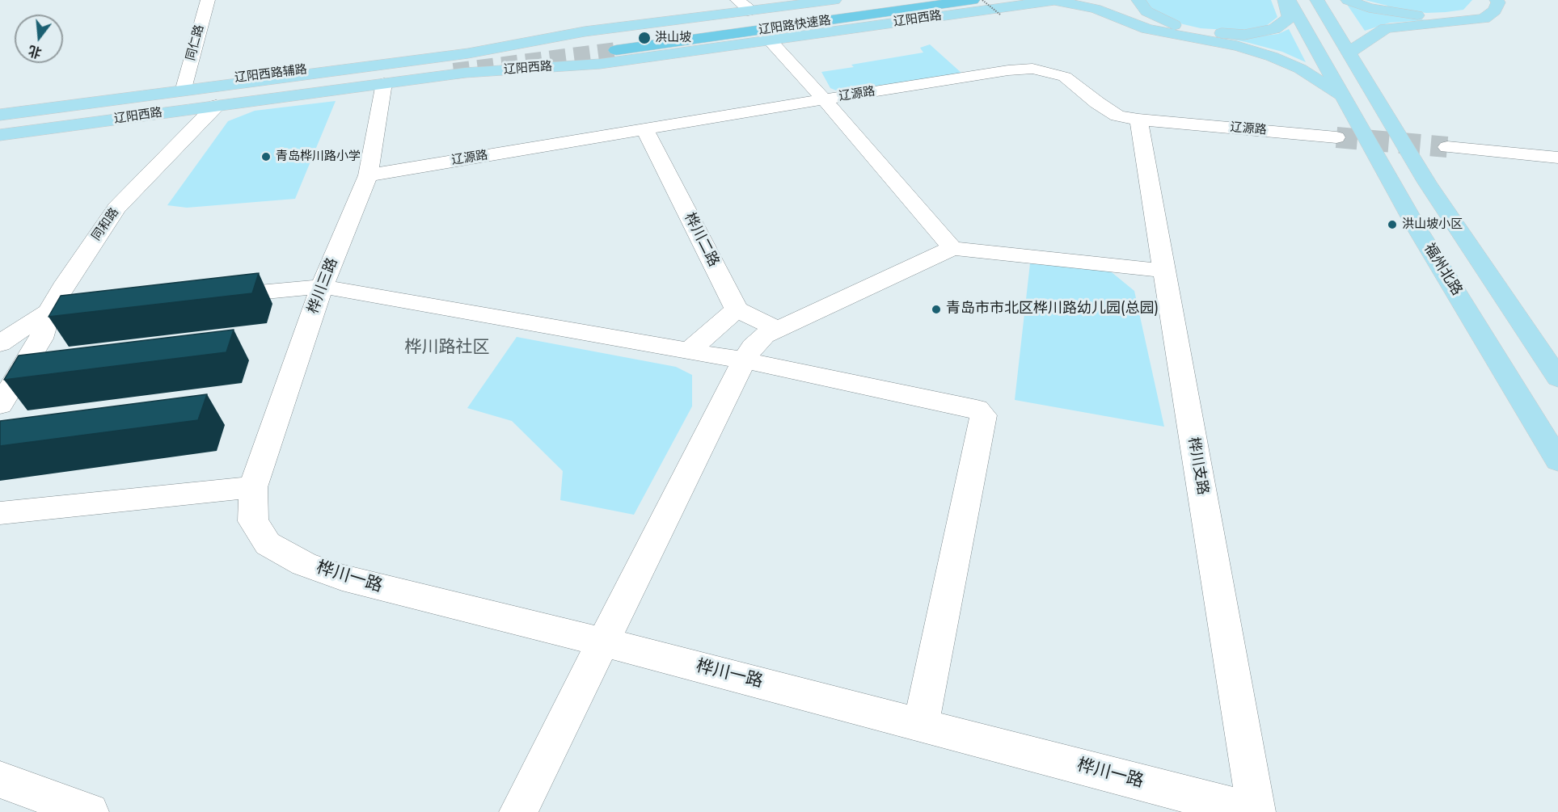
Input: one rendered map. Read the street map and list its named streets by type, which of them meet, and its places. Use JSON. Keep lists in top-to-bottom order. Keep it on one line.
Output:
{"streets":{"highway":["辽阳路快速路"],"main road":["辽阳西路","辽阳西路辅路","福州北路"],"street":["同仁路","辽源路","同和路","桦川二路","桦川三路","桦川支路","桦川一路"]},"crossings":[["辽阳西路","同仁路"],["辽阳西路","辽阳西路辅路"],["辽阳西路","同和路"],["辽阳西路","桦川三路"],["同仁路","辽阳西路辅路"],["辽源路","桦川二路"],["辽源路","桦川三路"],["辽源路","桦川支路"],["桦川三路","桦川一路"],["桦川支路","桦川一路"]],"districts":["桦川路社区"],"places":["洪山坡","青岛桦川路小学","洪山坡小区","青岛市市北区桦川路幼儿园(总园)"],"north":"bottom"}
